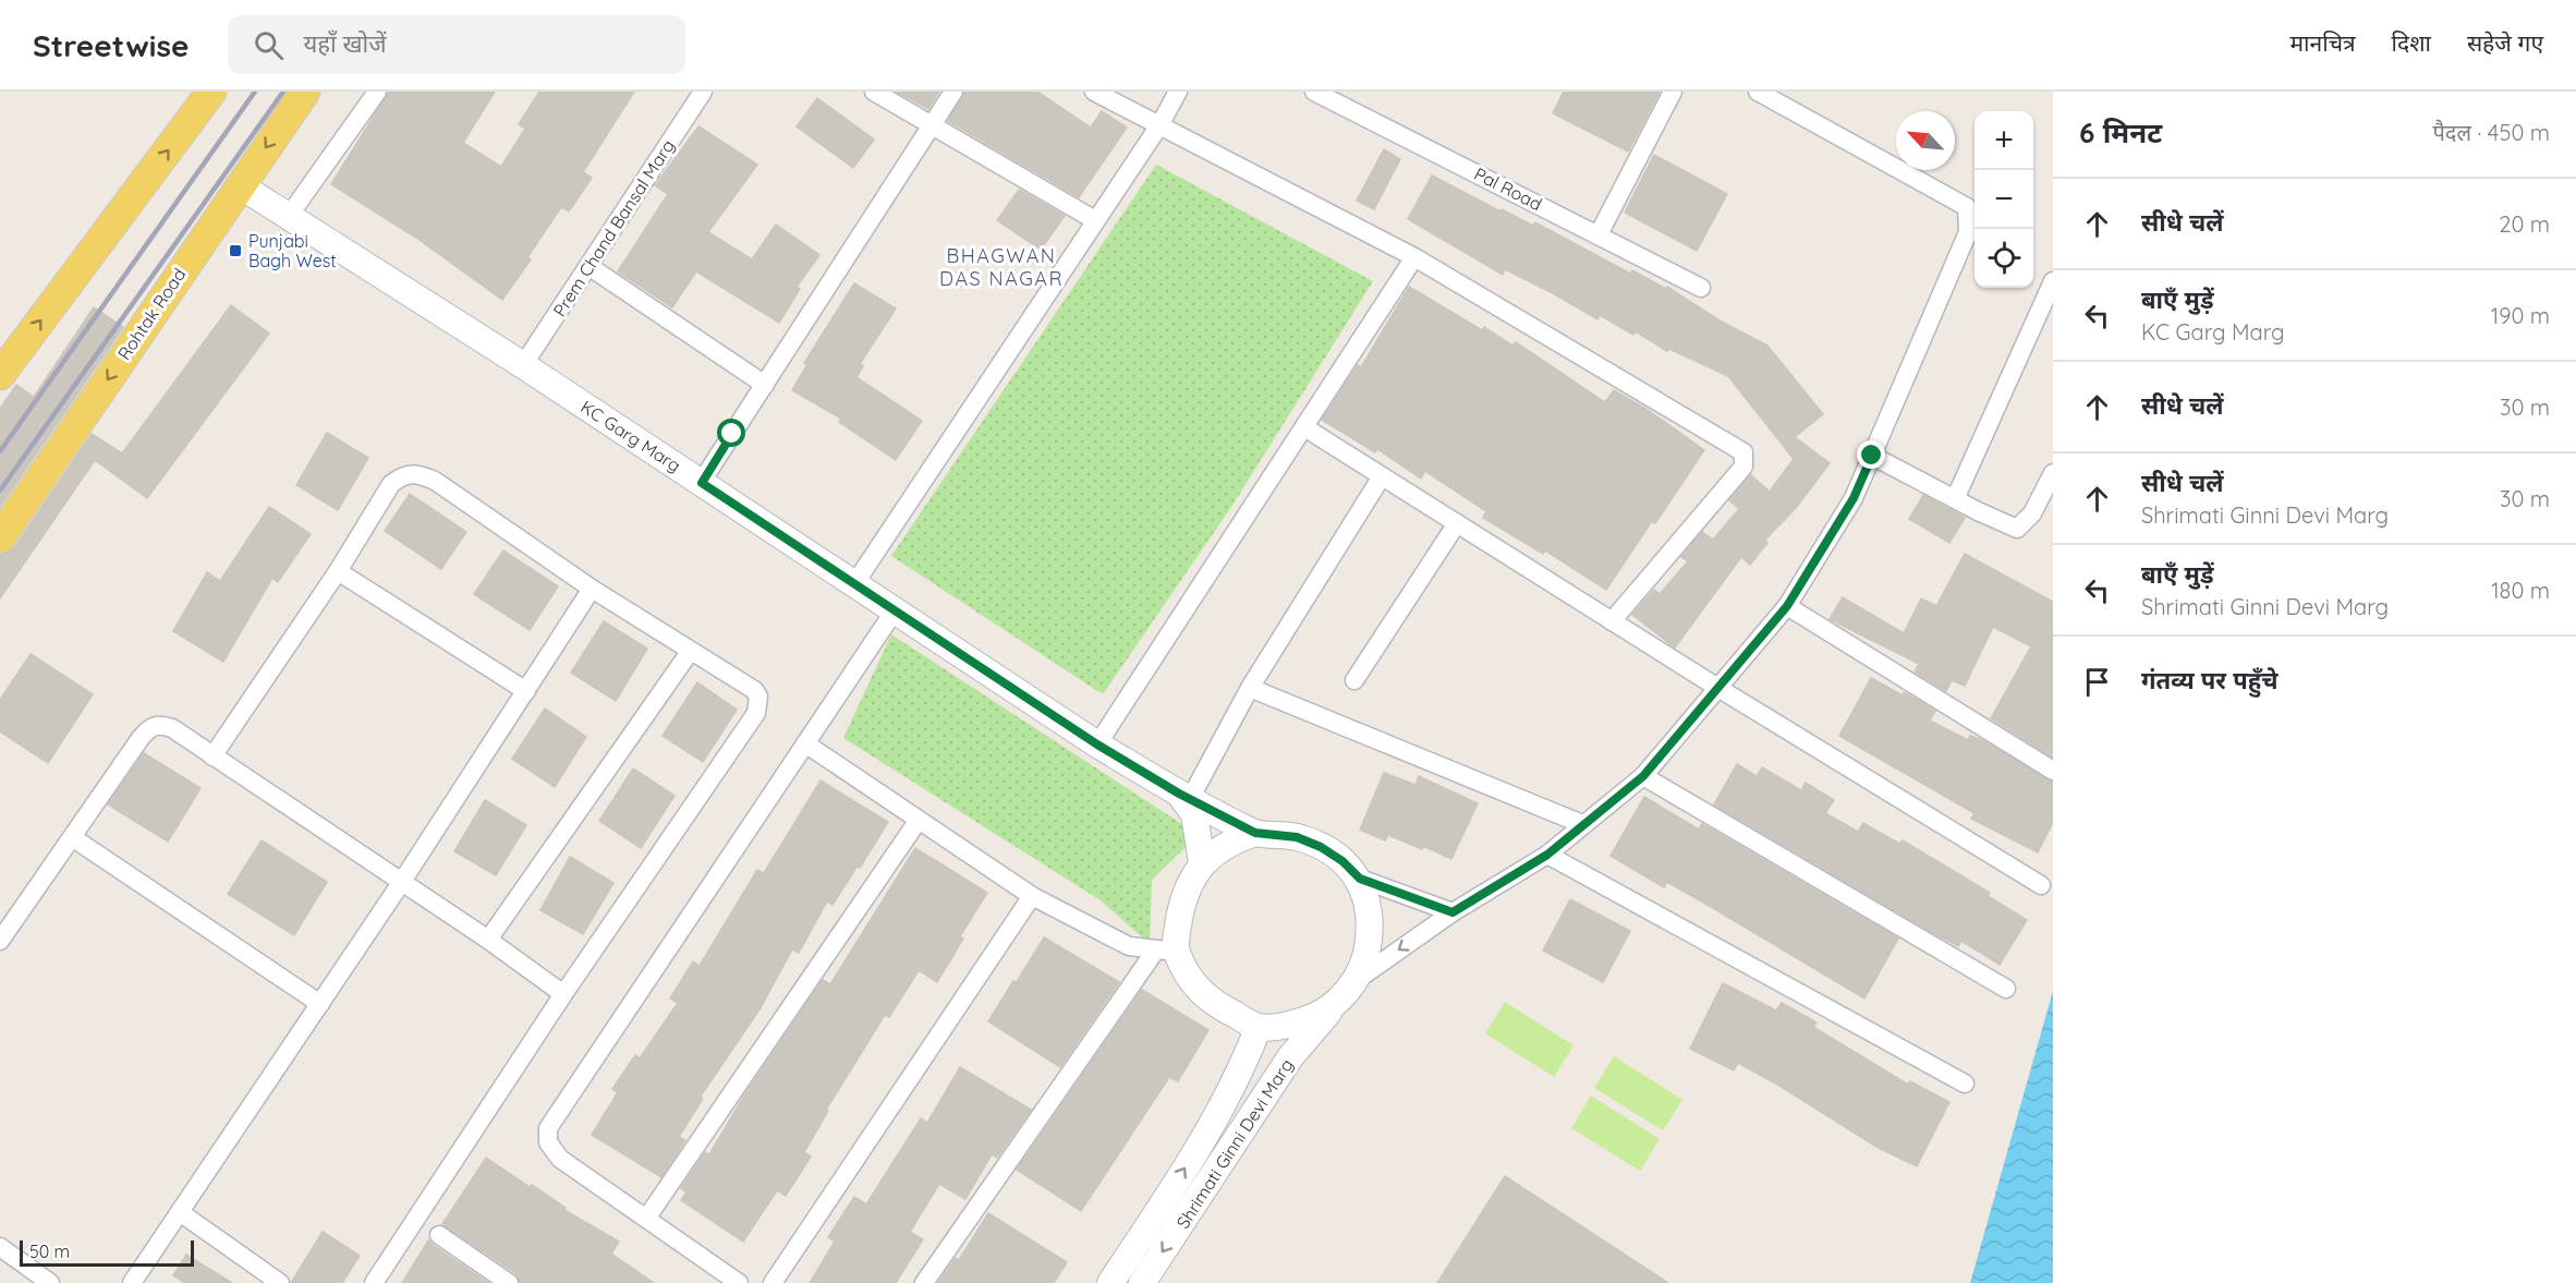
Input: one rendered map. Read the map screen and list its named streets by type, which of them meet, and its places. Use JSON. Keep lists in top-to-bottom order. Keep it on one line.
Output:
{"streets":{"main road":["Rohtak Road"],"street":["Pal Road","Prem Chand Bansal Marg","KC Garg Marg","Shrimati Ginni Devi Marg"]},"crossings":[["Prem Chand Bansal Marg","KC Garg Marg"],["Rohtak Road","KC Garg Marg"],["KC Garg Marg","Shrimati Ginni Devi Marg"]],"districts":["BHAGWAN DAS NAGAR"],"places":{"transit":["Punjabi Bagh West"]},"scale_bar":"50 m","north":"top left","page":{"header":"Streetwise","search":"यहाँ खोजें","nav":["मानचित्र","दिशा","सहेजे गए"],"heading":["6 मिनट","पैदल · 450 m"],"map_buttons":["+","−"],"list":[["सीधे चलें","20 m"],["बाएँ मुड़ें","KC Garg Marg","190 m"],["सीधे चलें","30 m"],["सीधे चलें","Shrimati Ginni Devi Marg","30 m"],["बाएँ मुड़ें","Shrimati Ginni Devi Marg","180 m"],"गंतव्य पर पहुँचे"],"scale":"50 m"}}
